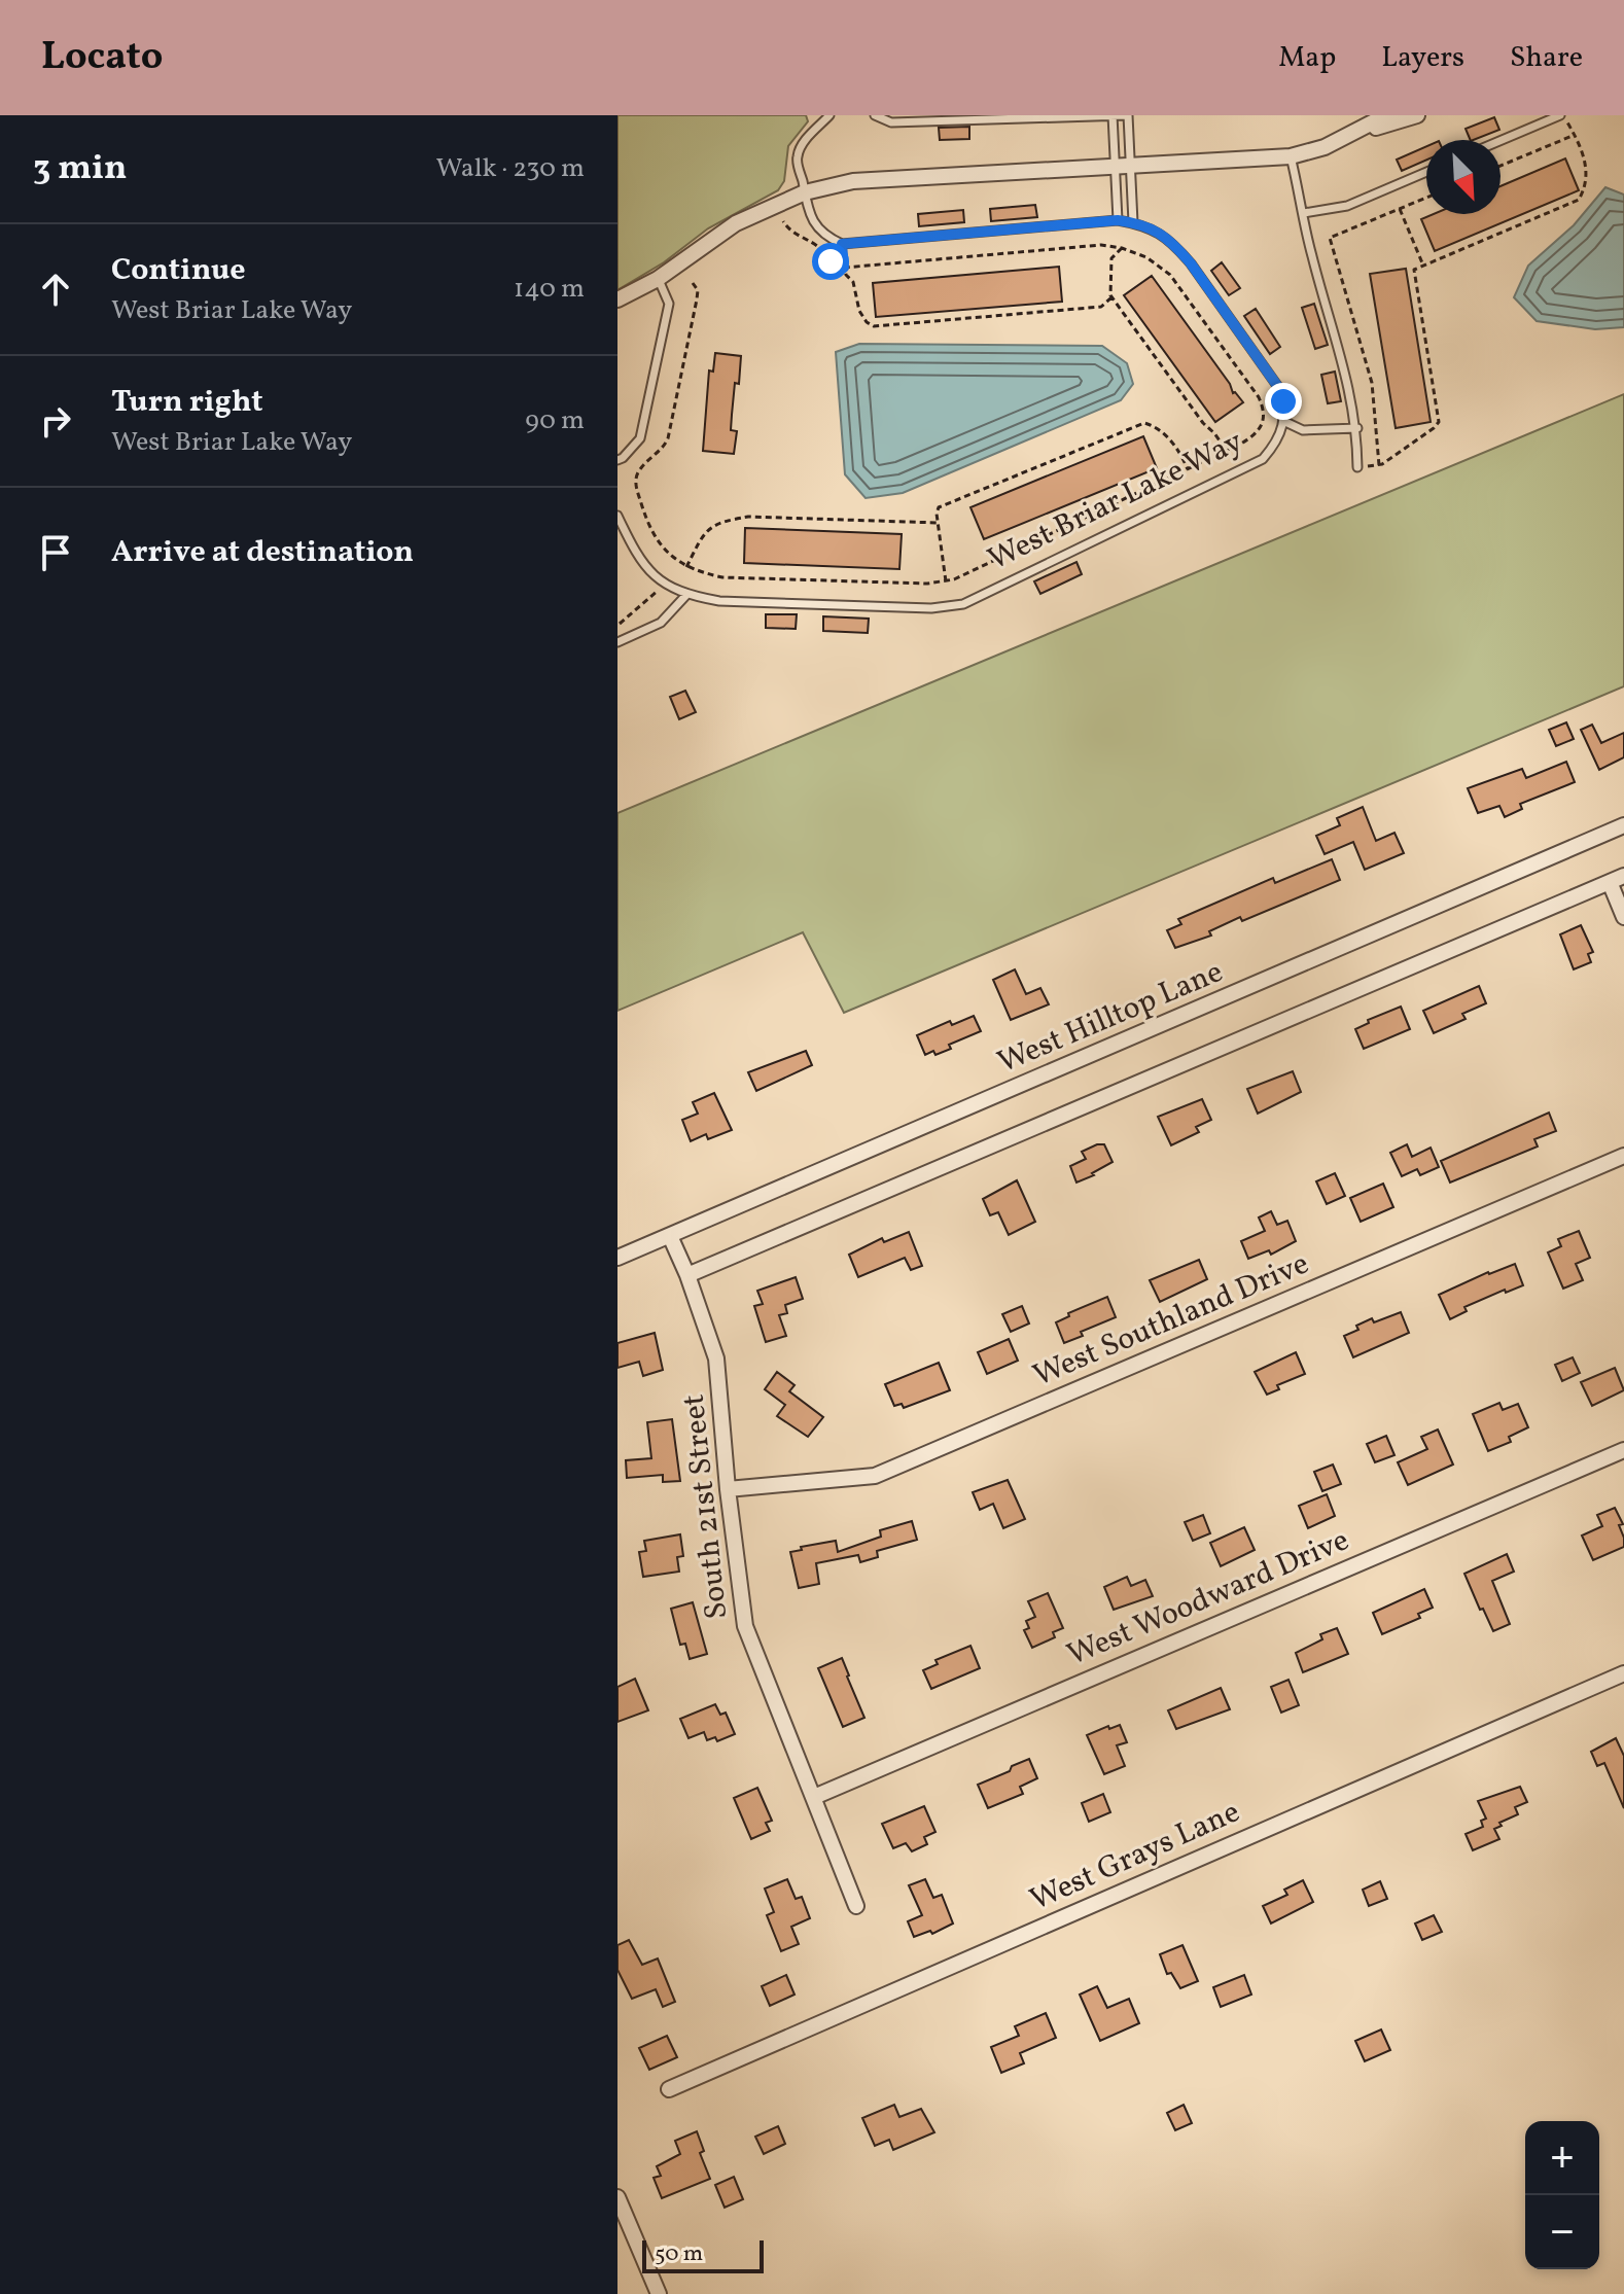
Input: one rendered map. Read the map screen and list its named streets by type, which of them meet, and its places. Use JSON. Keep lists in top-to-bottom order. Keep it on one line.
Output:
{"streets":{"street":["West Hilltop Lane","West Southland Drive","South 21st Street","West Woodward Drive","West Grays Lane"],"lane":["West Briar Lake Way"]},"crossings":[["West Hilltop Lane","South 21st Street"],["West Southland Drive","South 21st Street"],["South 21st Street","West Woodward Drive"]],"scale_bar":"50 m","north":"bottom right","page":{"header":"Locato","nav":["Map","Layers","Share"],"heading":["3 min","Walk · 230 m"],"list":[["Continue","West Briar Lake Way","140 m"],["Turn right","West Briar Lake Way","90 m"],"Arrive at destination"],"map_buttons":["+","−"],"scale":"50 m"}}
